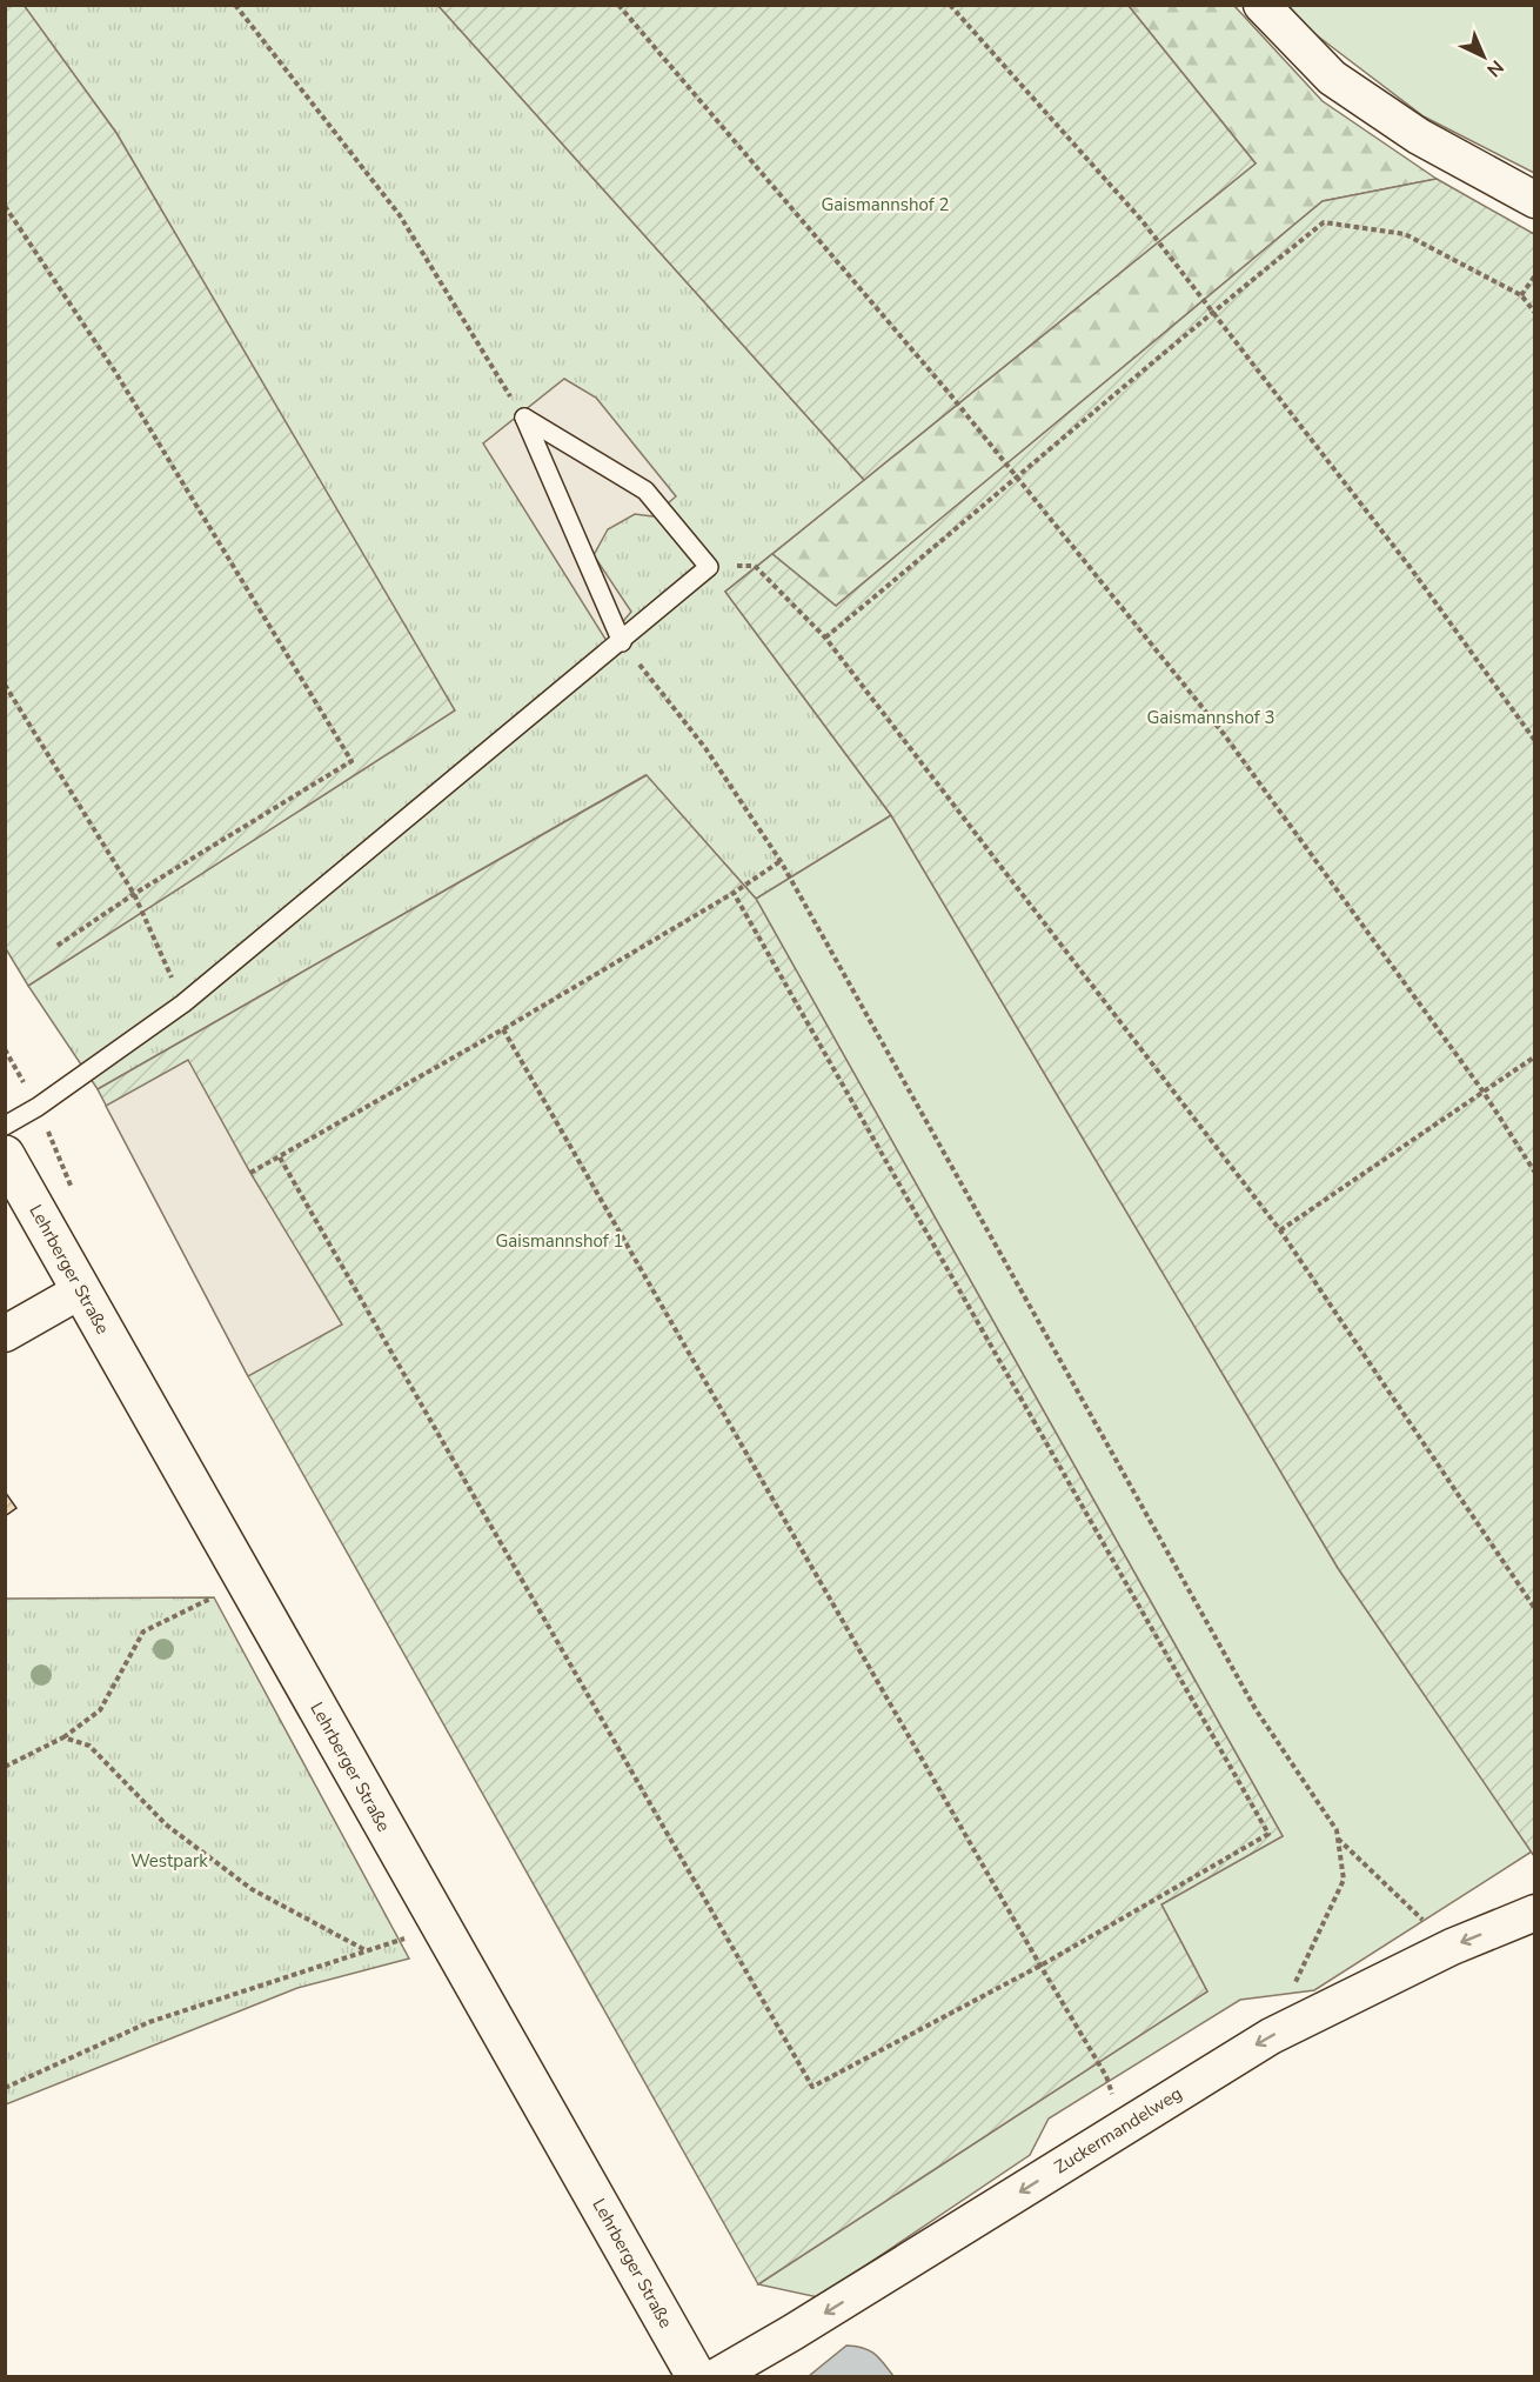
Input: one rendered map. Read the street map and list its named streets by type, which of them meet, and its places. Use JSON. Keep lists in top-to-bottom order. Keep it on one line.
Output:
{"streets":{"street":["Lehrberger Straße","Zuckermandelweg"]},"one_way":["Zuckermandelweg"],"parks":["Gaismannshof 2","Gaismannshof 3","Gaismannshof 1","Westpark"],"north":"bottom right"}
